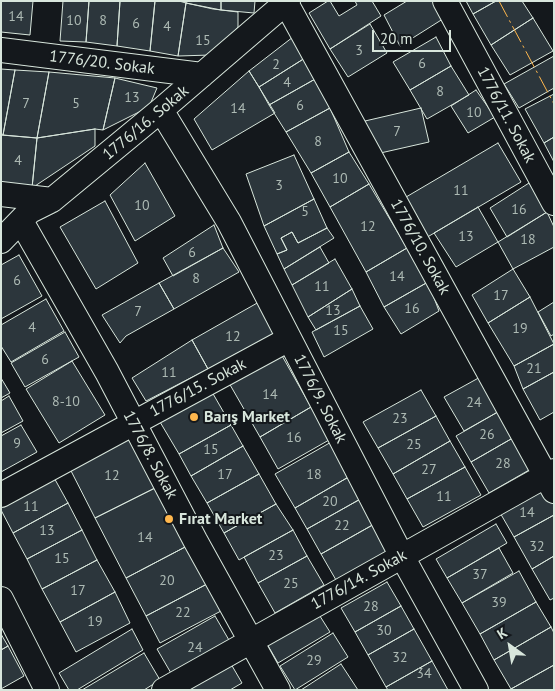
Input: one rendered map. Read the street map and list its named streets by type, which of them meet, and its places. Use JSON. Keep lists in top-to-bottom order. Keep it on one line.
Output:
{"streets":{"street":["1776/20. Sokak","1776/11. Sokak","1776/16. Sokak","1776/10. Sokak","1776/15. Sokak","1776/9. Sokak","1776/8. Sokak","1776/14. Sokak"]},"crossings":[["1776/20. Sokak","1776/16. Sokak"],["1776/16. Sokak","1776/10. Sokak"],["1776/16. Sokak","1776/9. Sokak"],["1776/16. Sokak","1776/8. Sokak"],["1776/10. Sokak","1776/14. Sokak"],["1776/15. Sokak","1776/9. Sokak"],["1776/15. Sokak","1776/8. Sokak"],["1776/9. Sokak","1776/14. Sokak"],["1776/8. Sokak","1776/14. Sokak"]],"places":["Barış Market","Fırat Market"],"house_numbers":["14","10","8","6","4","15","3","6","2","4","8","13","7","5","6","14","10","7","8","4","10","3","11","10","16","5","12","13","18","6","14","8","6","11","17","16","13","7","4","19","15","12","6","21","11","14","8-10","24","23","26","16","9","25","15","28","27","17","18","12","11","20","11","14","22","13","14","32","23","15","37","20","25","17","39","28","22","19","30","24","32","29","34"],"scale_bar":"20 m","north":"top left"}
